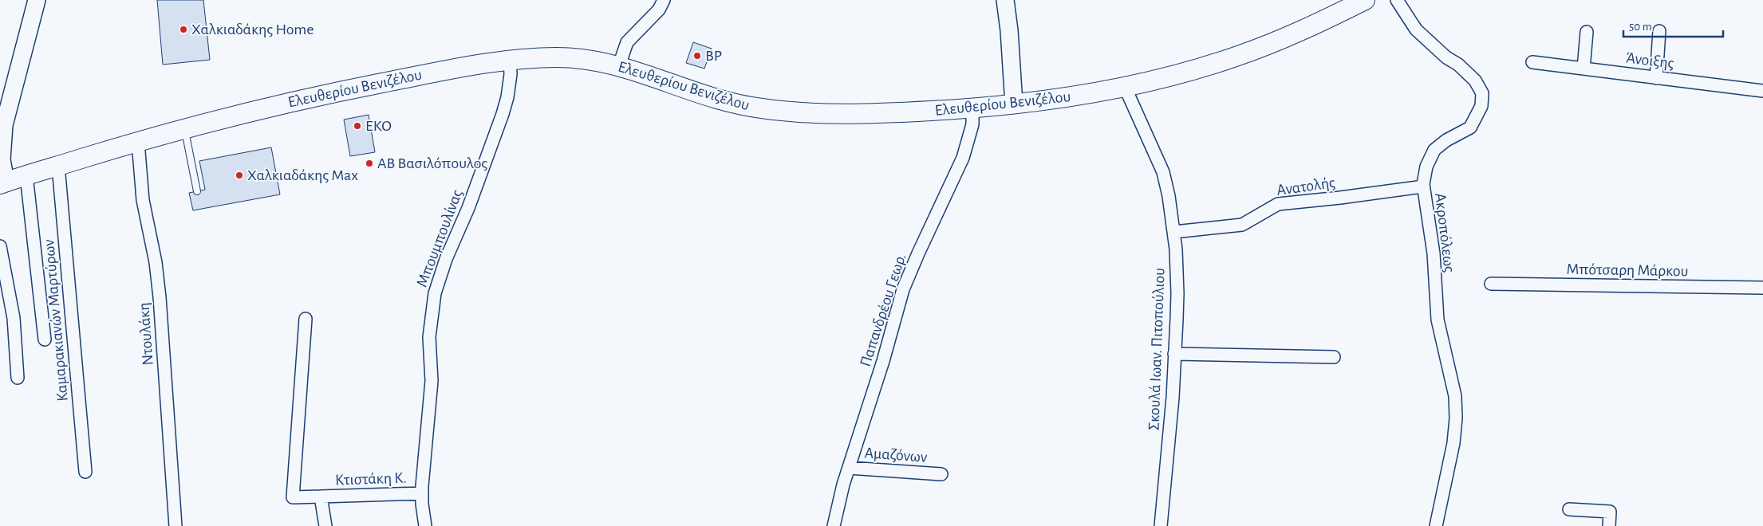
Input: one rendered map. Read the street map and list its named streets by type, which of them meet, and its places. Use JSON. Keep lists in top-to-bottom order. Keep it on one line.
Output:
{"streets":{"main road":["Ελευθερίου Βενιζέλου"],"street":["Άνοιξης","Ανατολής","Ακροπόλεως","Μπουμπουλίνας","Μπότσαρη Μάρκου","Παπανδρέου Γεωρ.","Καμαρακιανών Μαρτύρων","Ντουλάκη","Σκουλά Ιωαν. Πιτοπούλιου","Αμαζόνων","Κτιστάκη Κ."]},"crossings":[["Ελευθερίου Βενιζέλου","Μπουμπουλίνας"],["Ελευθερίου Βενιζέλου","Παπανδρέου Γεωρ."],["Ελευθερίου Βενιζέλου","Καμαρακιανών Μαρτύρων"],["Ελευθερίου Βενιζέλου","Ντουλάκη"],["Ελευθερίου Βενιζέλου","Σκουλά Ιωαν. Πιτοπούλιου"],["Ανατολής","Ακροπόλεως"],["Ανατολής","Σκουλά Ιωαν. Πιτοπούλιου"],["Μπουμπουλίνας","Κτιστάκη Κ."],["Παπανδρέου Γεωρ.","Αμαζόνων"]],"places":["Χαλκιαδάκης Home","BP","EKO","ΑΒ Βασιλόπουλος","Χαλκιαδάκης Max"],"scale_bar":"50 m"}
